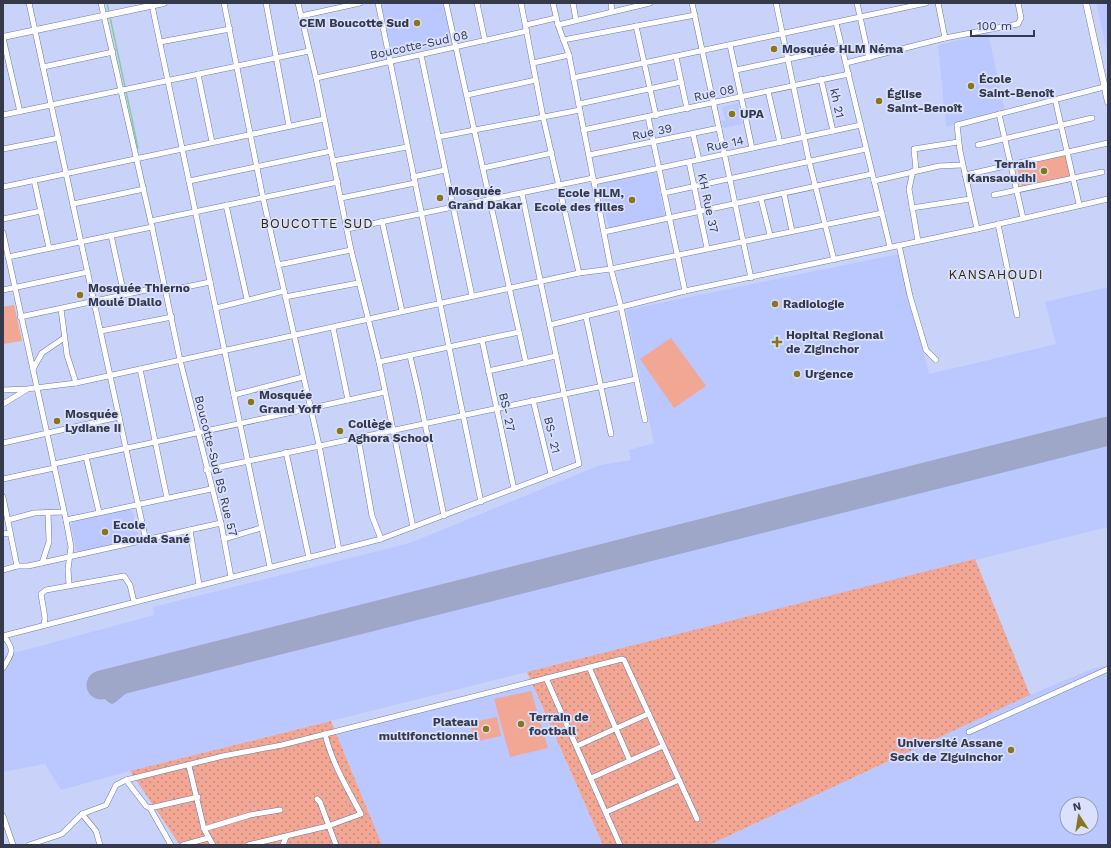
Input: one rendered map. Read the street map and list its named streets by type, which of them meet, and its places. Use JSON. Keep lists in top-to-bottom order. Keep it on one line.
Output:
{"streets":{"street":["Boucotte-Sud 08","Rue 08","kh 21","Rue 39","Rue 14","KH Rue 37","BS- 27","BS- 21","Boucotte-Sud BS Rue 57"]},"crossings":[["Rue 08","kh 21"],["kh 21","Rue 14"],["Rue 14","KH Rue 37"]],"districts":["BOUCOTTE SUD","KANSAHOUDI"],"places":{"other":["CEM Boucotte Sud","Mosquée HLM Néma","École Saint-Benoît","Église Saint-Benoît","UPA","Terrain Kansaoudhi","Mosquée Grand Dakar","Ecole HLM, Ecole des filles","Mosquée Thierno Moulé Diallo","Radiologie","Urgence","Mosquée Grand Yoff","Mosquée Lydiane II","Collège Aghora School","Ecole Daouda Sané","Terrain de football","Plateau multifonctionnel","Université Assane Seck de Ziguinchor"],"health":["Hopital Regional de Ziginchor"]},"scale_bar":"100 m","north":"top"}
